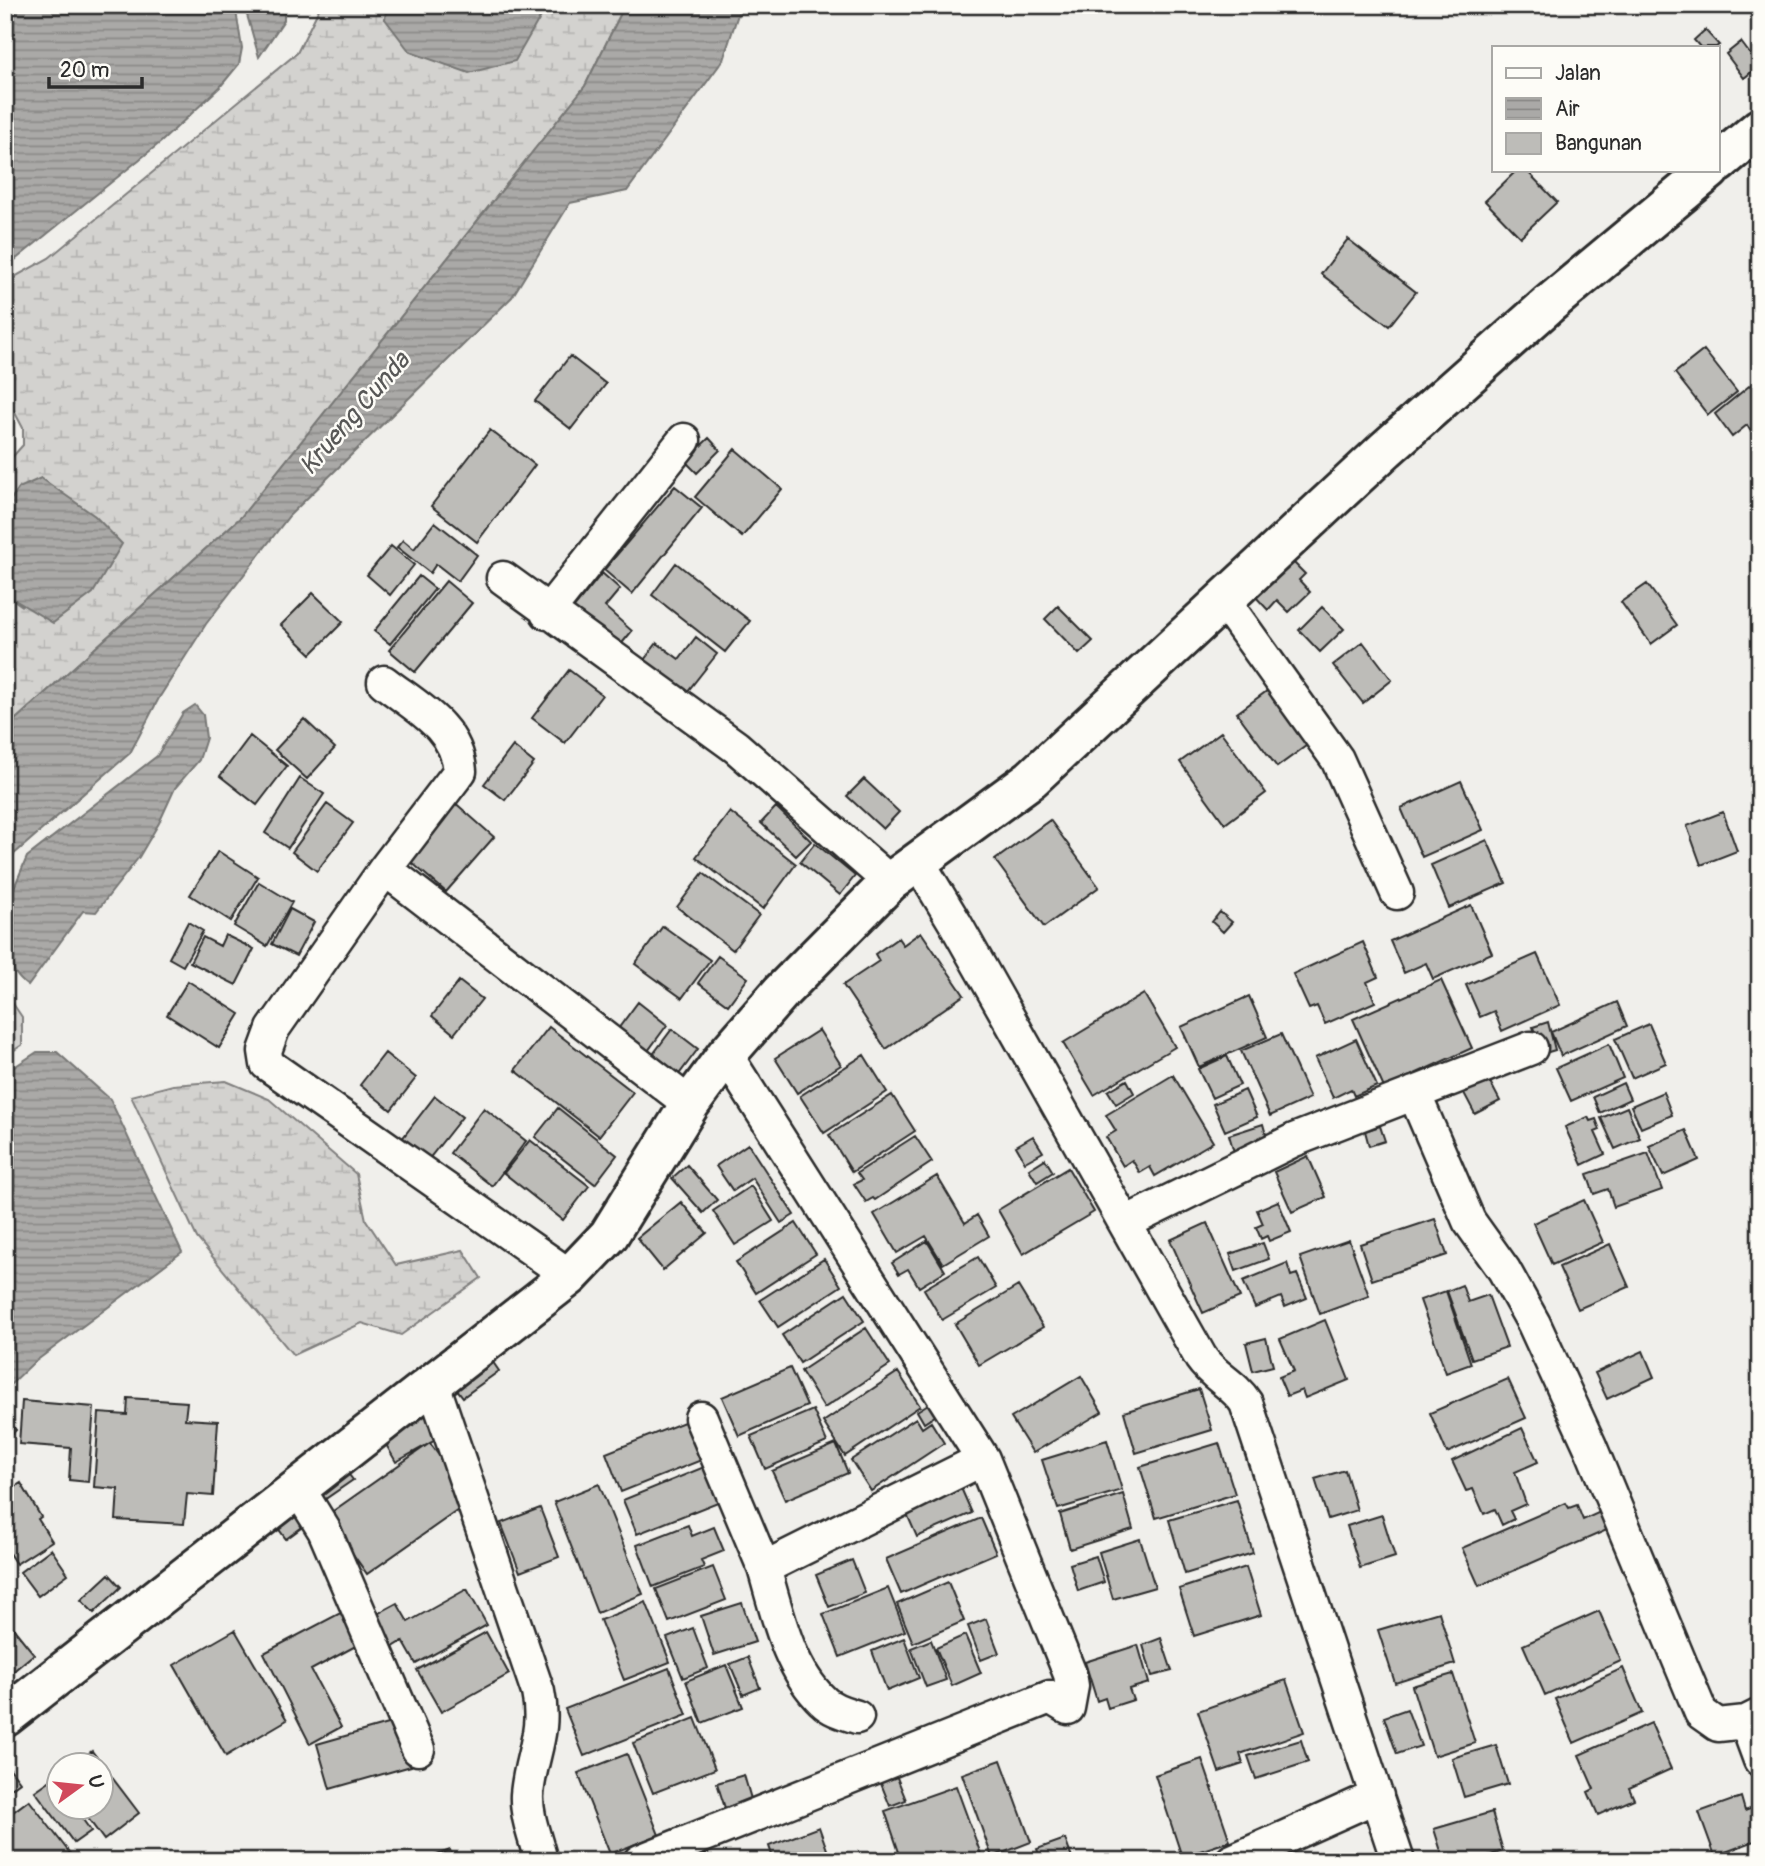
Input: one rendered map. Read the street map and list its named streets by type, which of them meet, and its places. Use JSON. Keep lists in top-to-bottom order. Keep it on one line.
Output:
{"water":["Krueng Cunda"],"legend":["Jalan","Air","Bangunan"],"scale_bar":"20 m","north":"right"}
